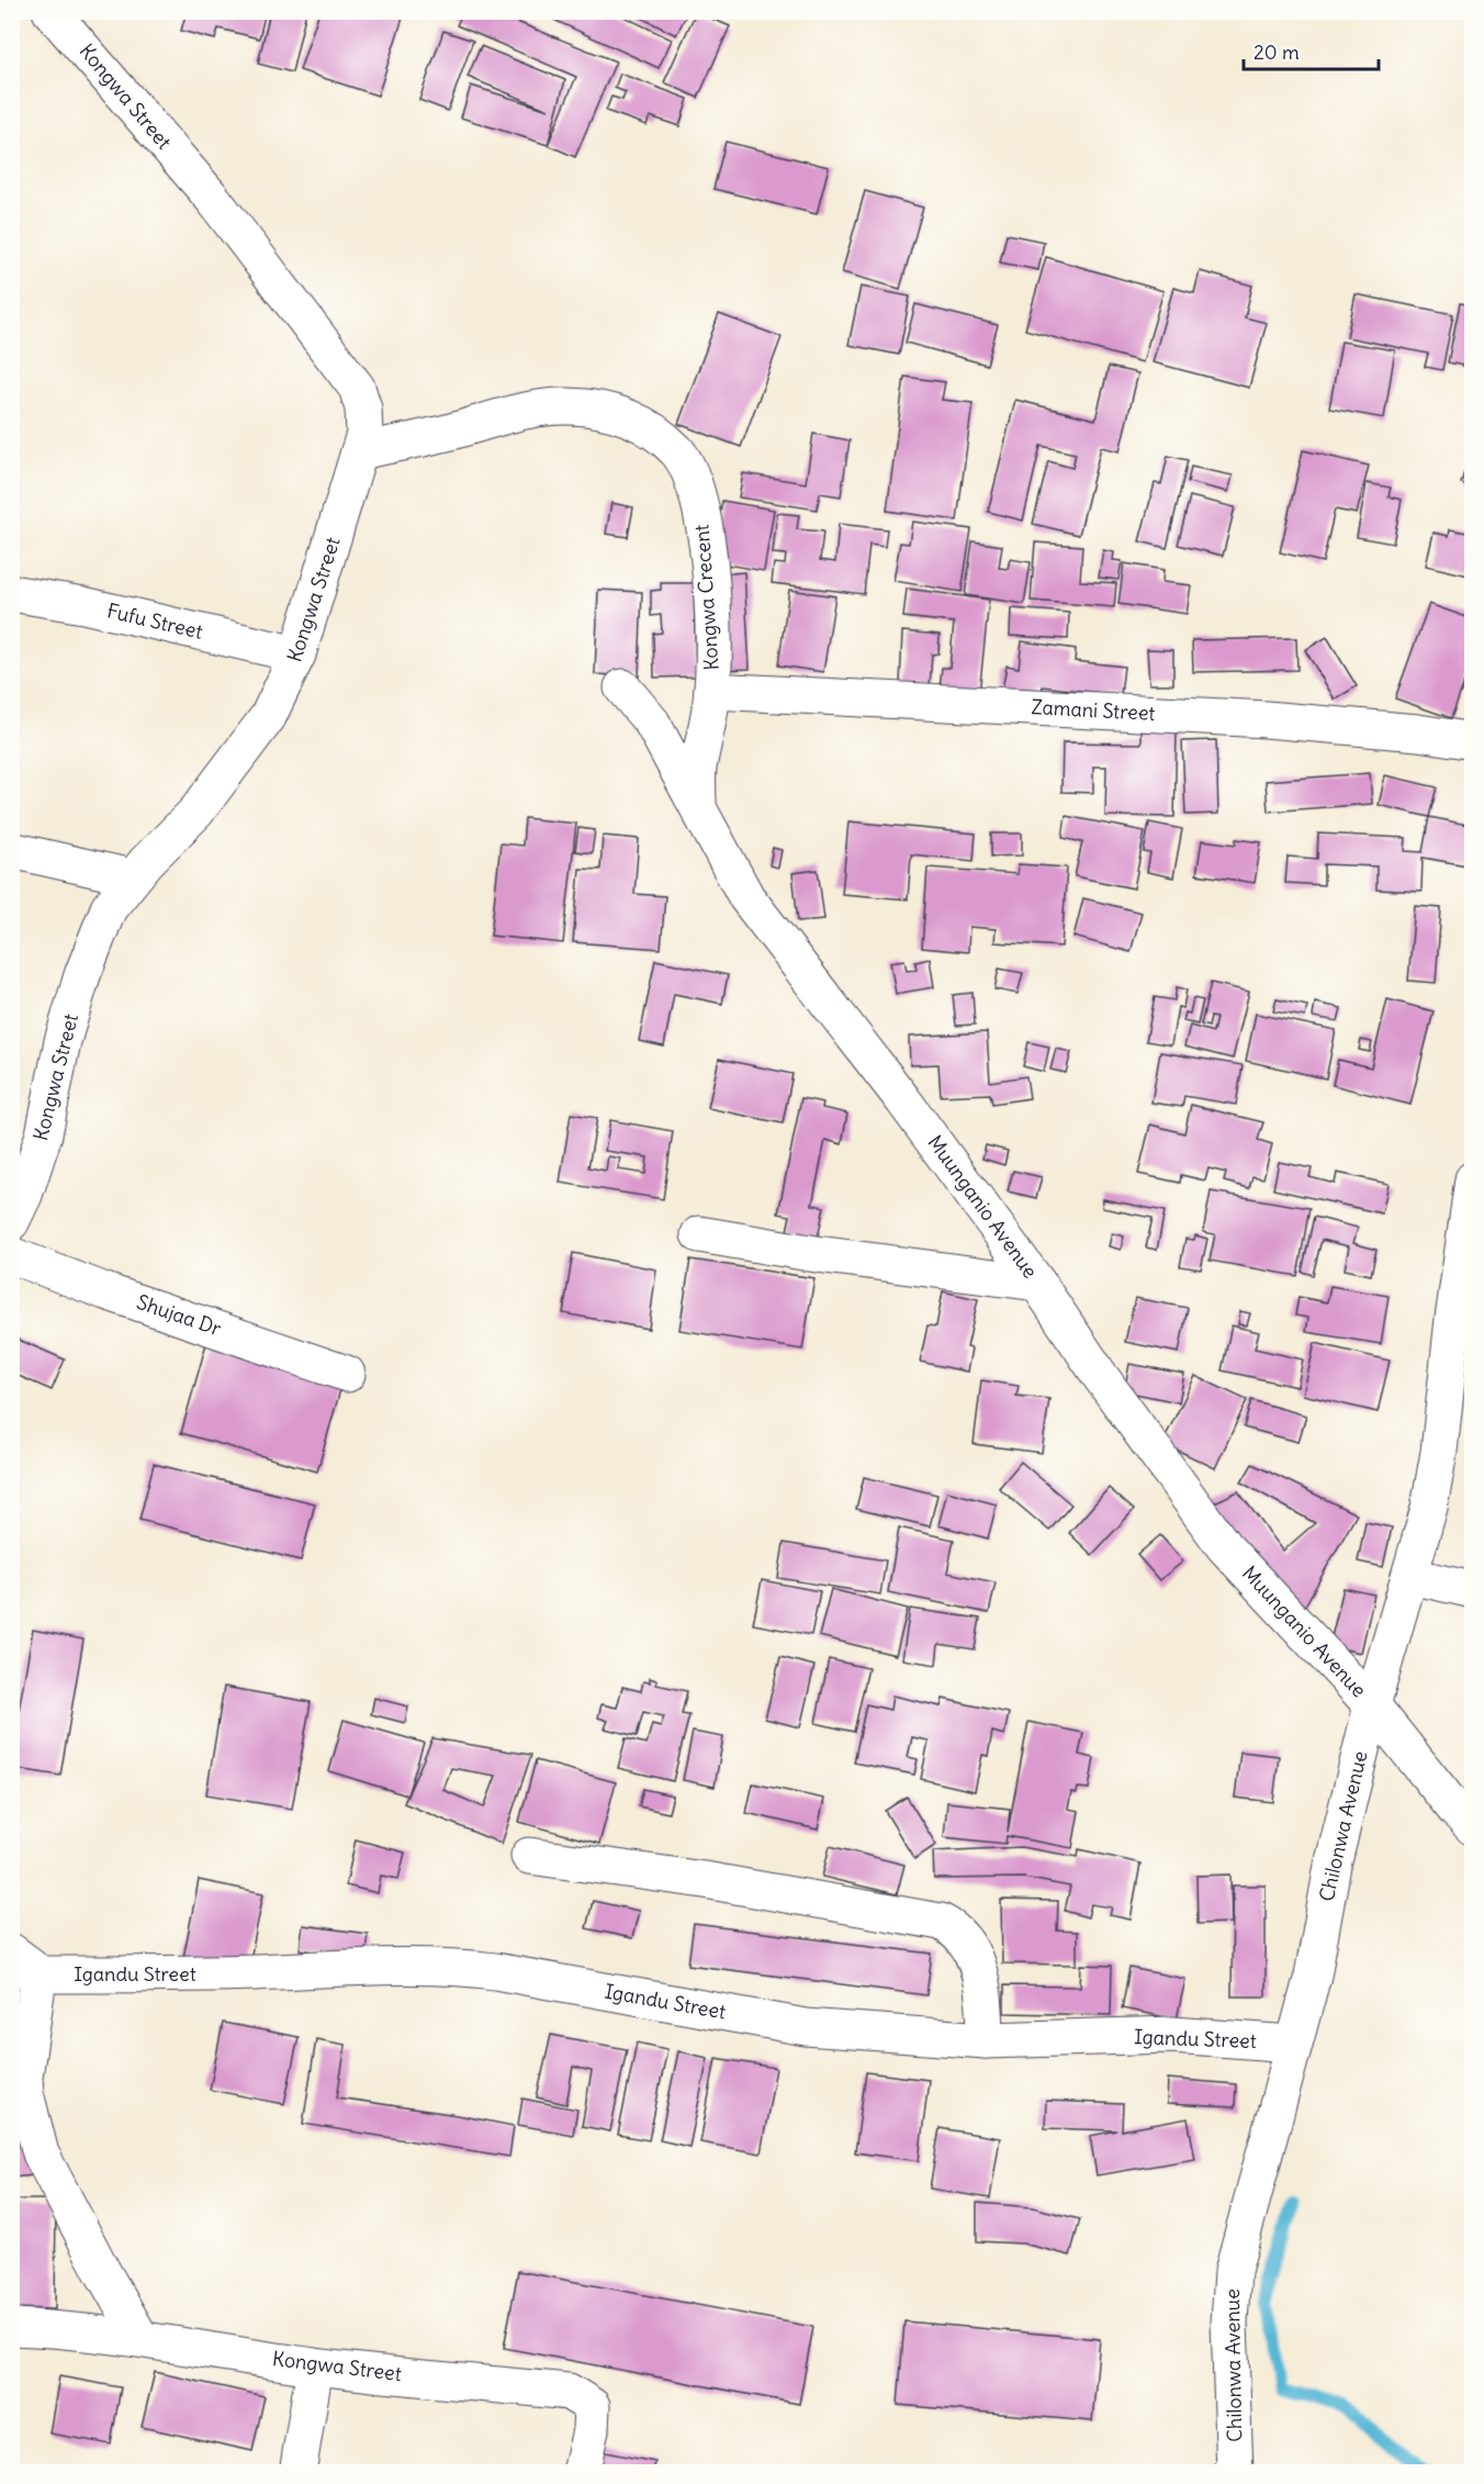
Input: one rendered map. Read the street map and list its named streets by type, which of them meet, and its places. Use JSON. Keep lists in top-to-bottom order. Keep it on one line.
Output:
{"streets":{"street":["Kongwa Street","Kongwa Crecent","Fufu Street","Zamani Street","Muunganio Avenue","Shujaa Dr","Chilonwa Avenue","Igandu Street"]},"crossings":[["Kongwa Street","Kongwa Crecent"],["Kongwa Street","Fufu Street"],["Kongwa Crecent","Zamani Street"],["Kongwa Crecent","Muunganio Avenue"],["Muunganio Avenue","Chilonwa Avenue"],["Chilonwa Avenue","Igandu Street"]],"scale_bar":"20 m"}
